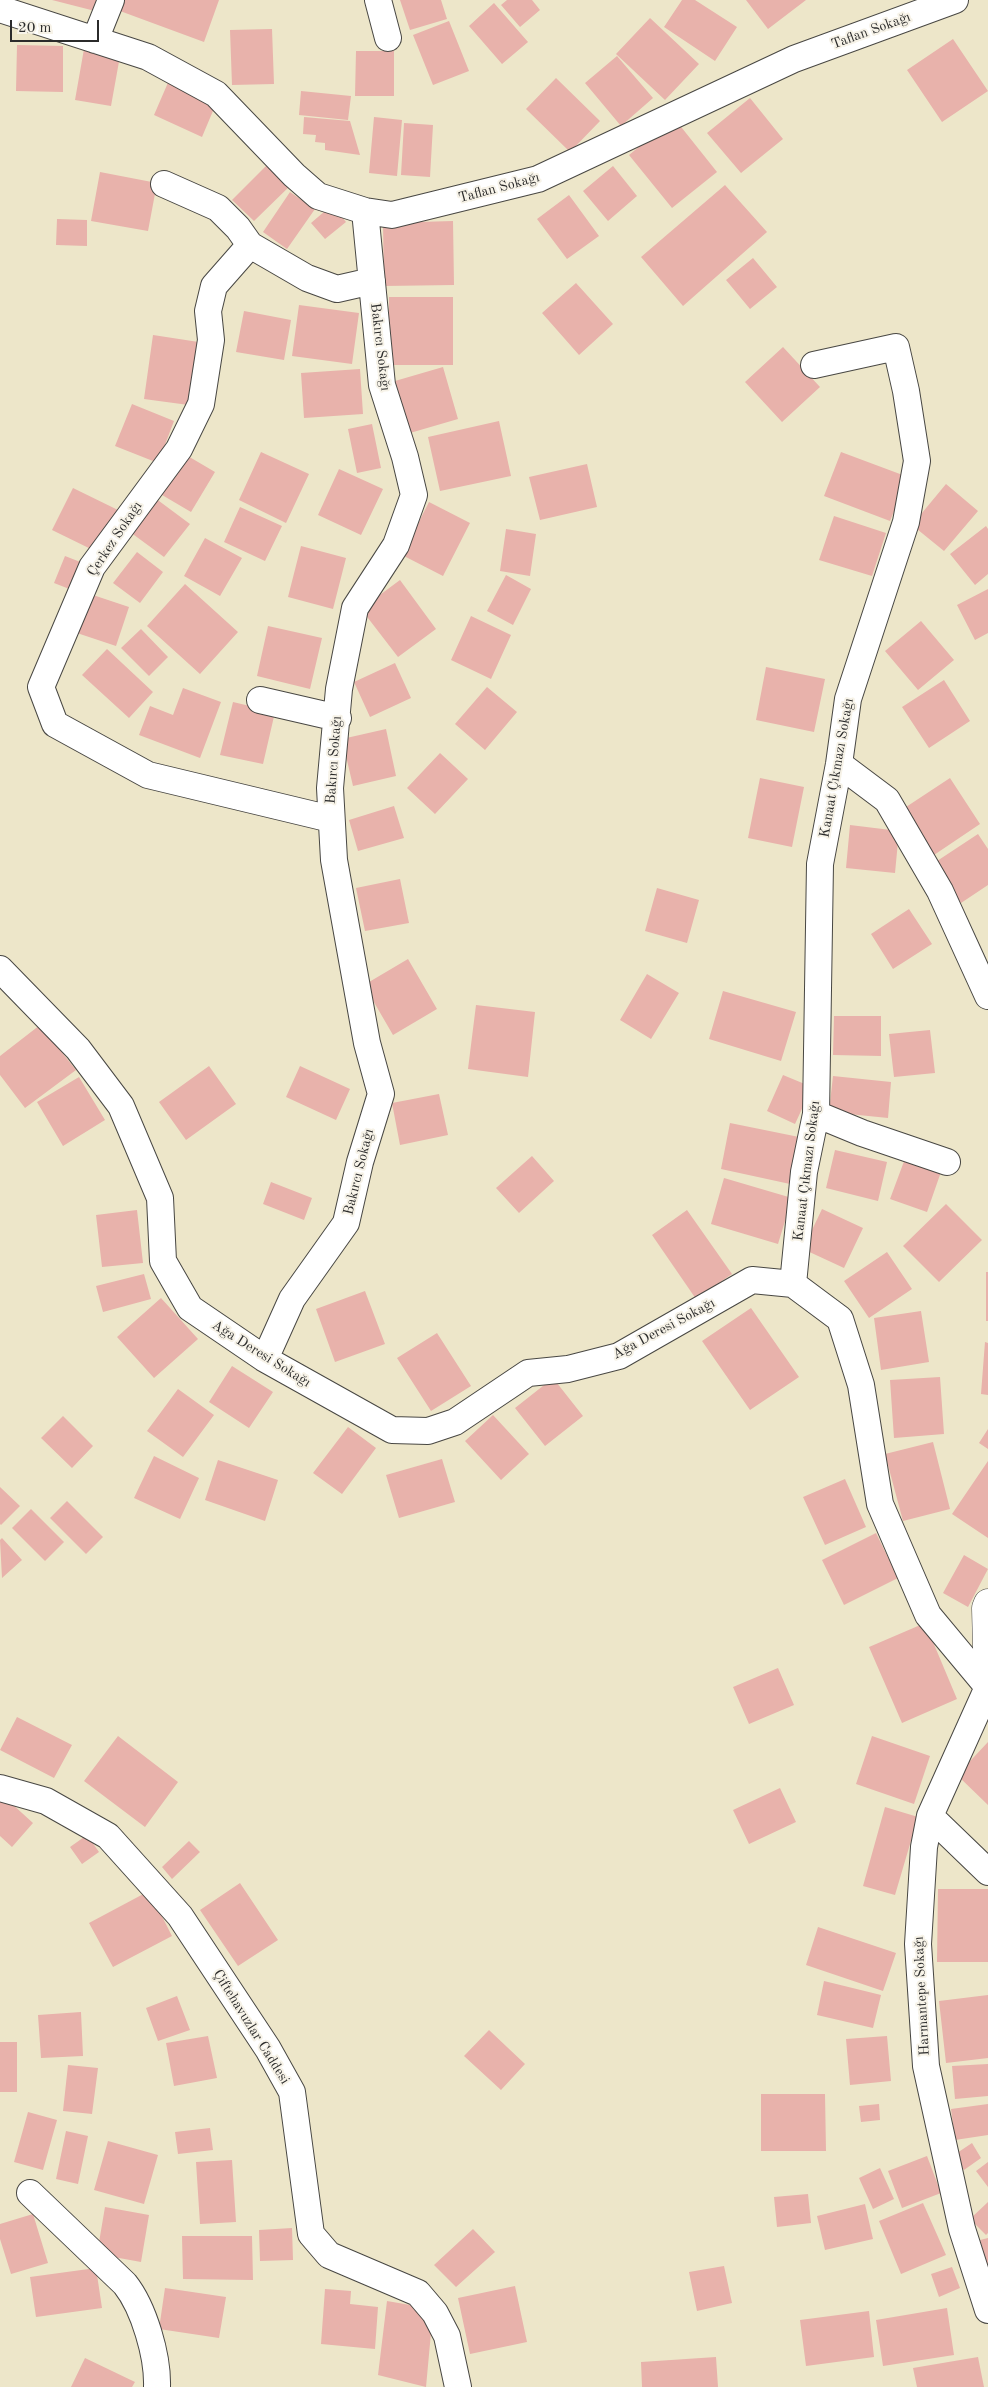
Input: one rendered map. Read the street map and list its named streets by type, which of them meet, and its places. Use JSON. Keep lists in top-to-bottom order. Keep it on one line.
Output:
{"streets":{"street":["Taflan Sokağı","Bakırcı Sokağı","Çerkez Sokağı","Kanaat Çıkmazı Sokağı","Ağa Deresi Sokağı","Harmantepe Sokağı","Çiftehavuzlar Caddesi"]},"crossings":[["Taflan Sokağı","Bakırcı Sokağı"],["Bakırcı Sokağı","Çerkez Sokağı"],["Bakırcı Sokağı","Ağa Deresi Sokağı"],["Kanaat Çıkmazı Sokağı","Ağa Deresi Sokağı"]],"scale_bar":"20 m"}
